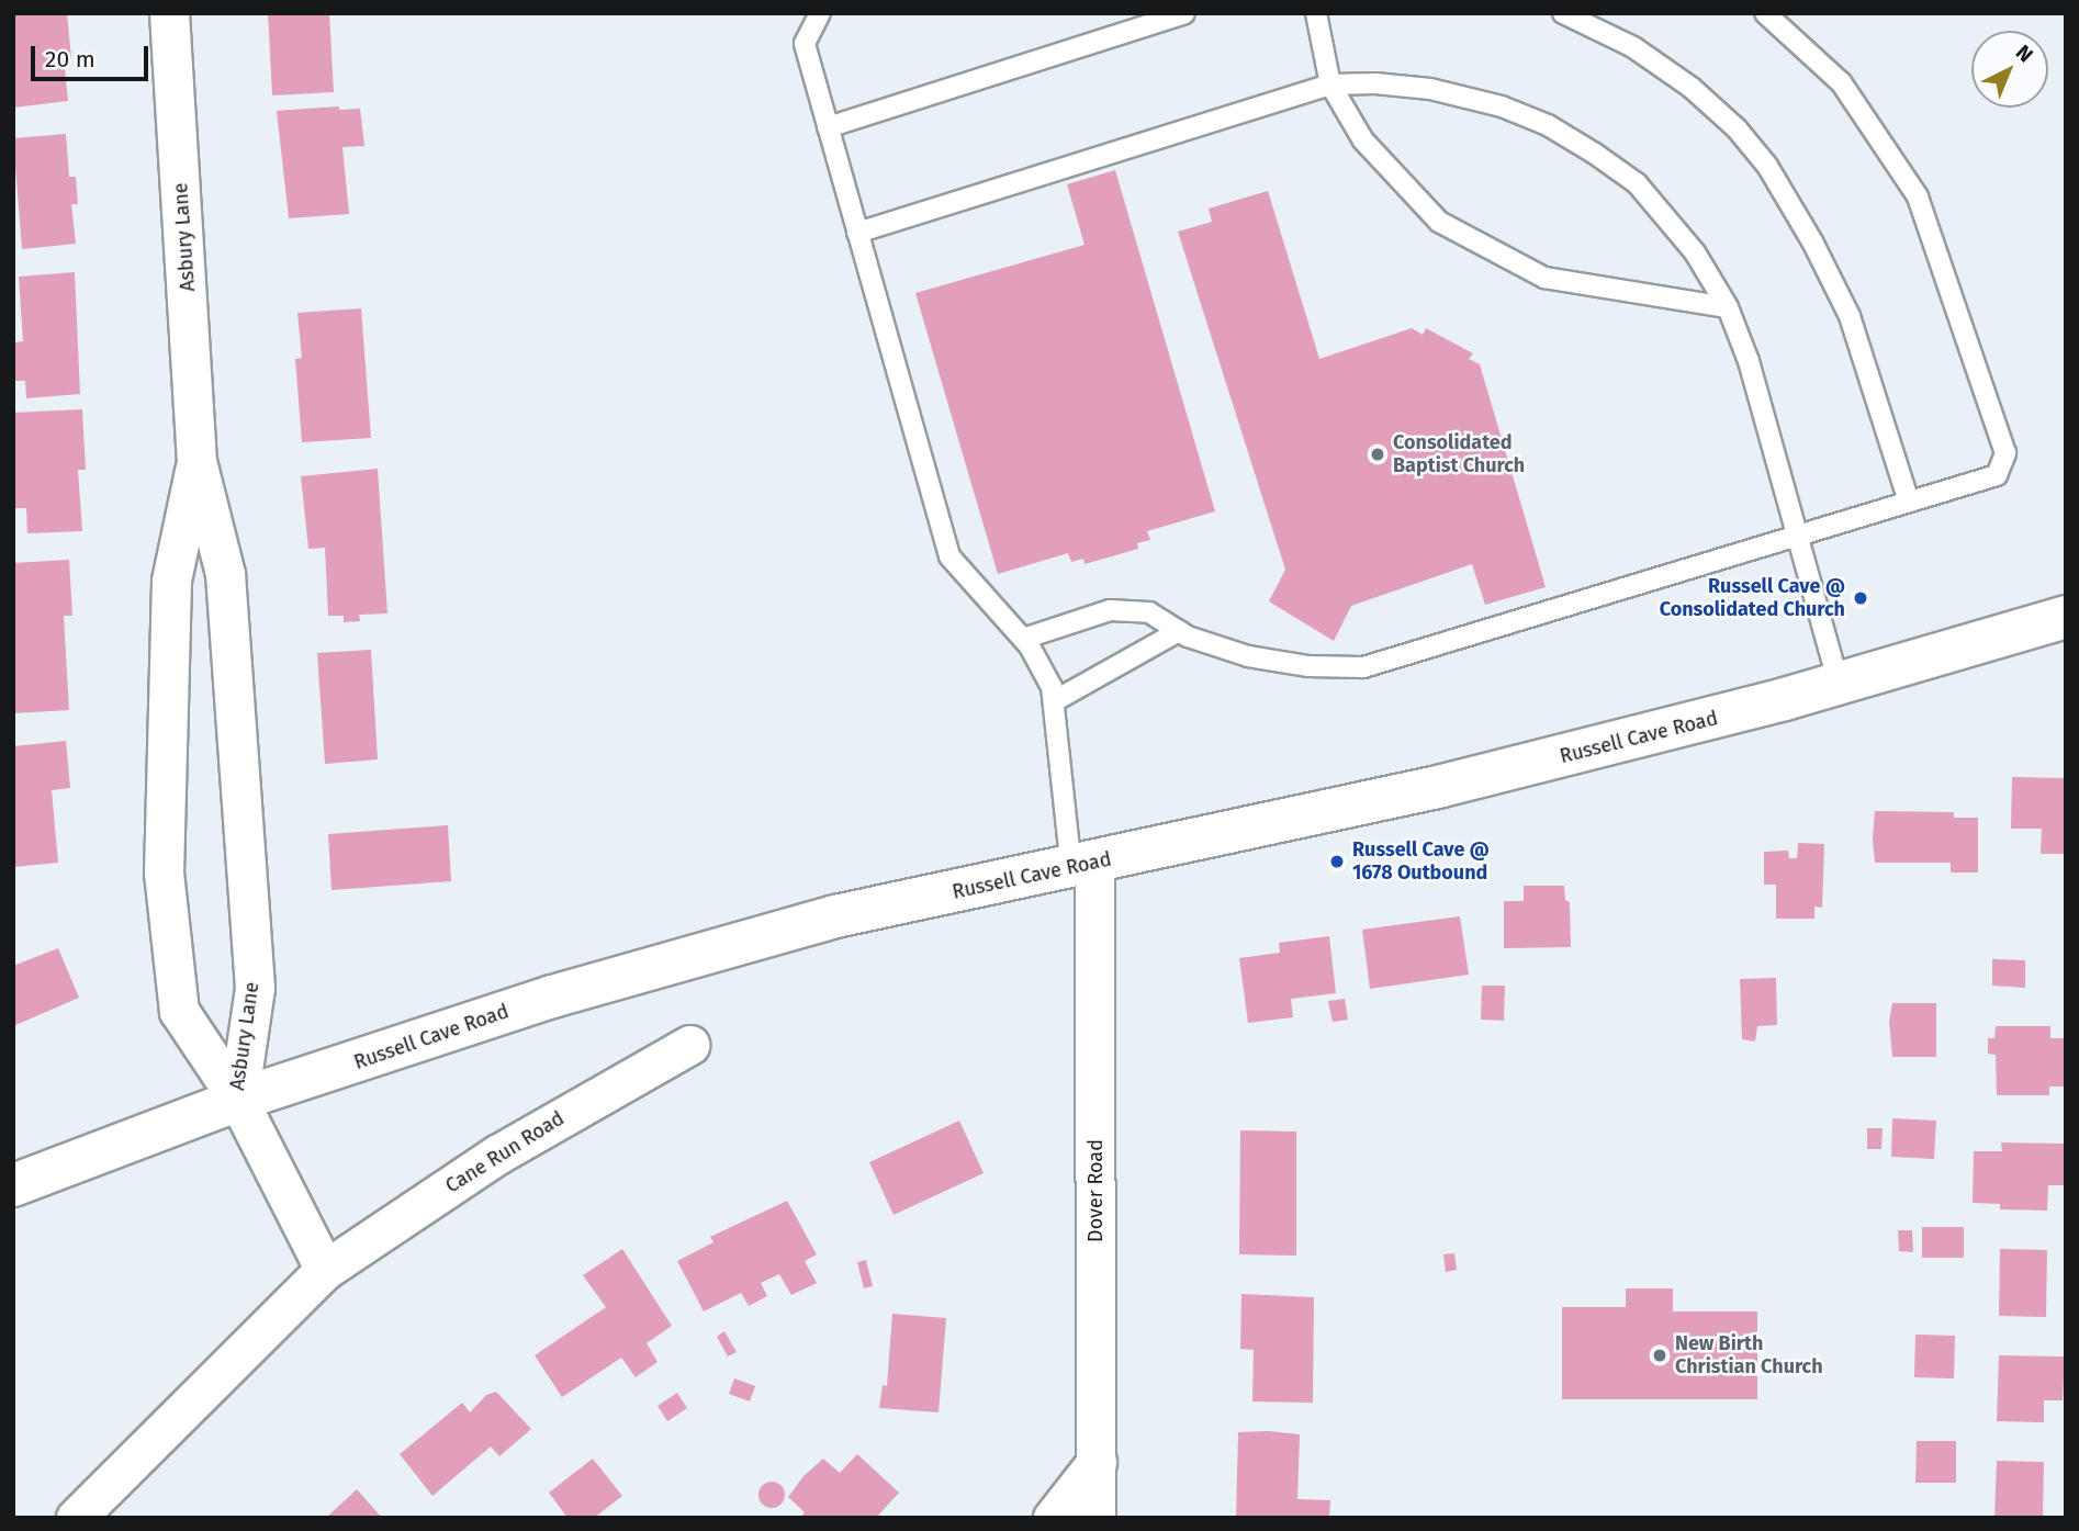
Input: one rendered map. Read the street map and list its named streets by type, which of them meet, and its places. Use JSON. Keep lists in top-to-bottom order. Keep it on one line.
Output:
{"streets":{"main road":["Russell Cave Road"],"street":["Asbury Lane","Cane Run Road","Dover Road"]},"crossings":[["Asbury Lane","Russell Cave Road"],["Russell Cave Road","Dover Road"]],"places":["Consolidated Baptist Church","Russell Cave @ Consolidated Church","Russell Cave @ 1678 Outbound","New Birth Christian Church"],"scale_bar":"20 m","north":"top right"}
